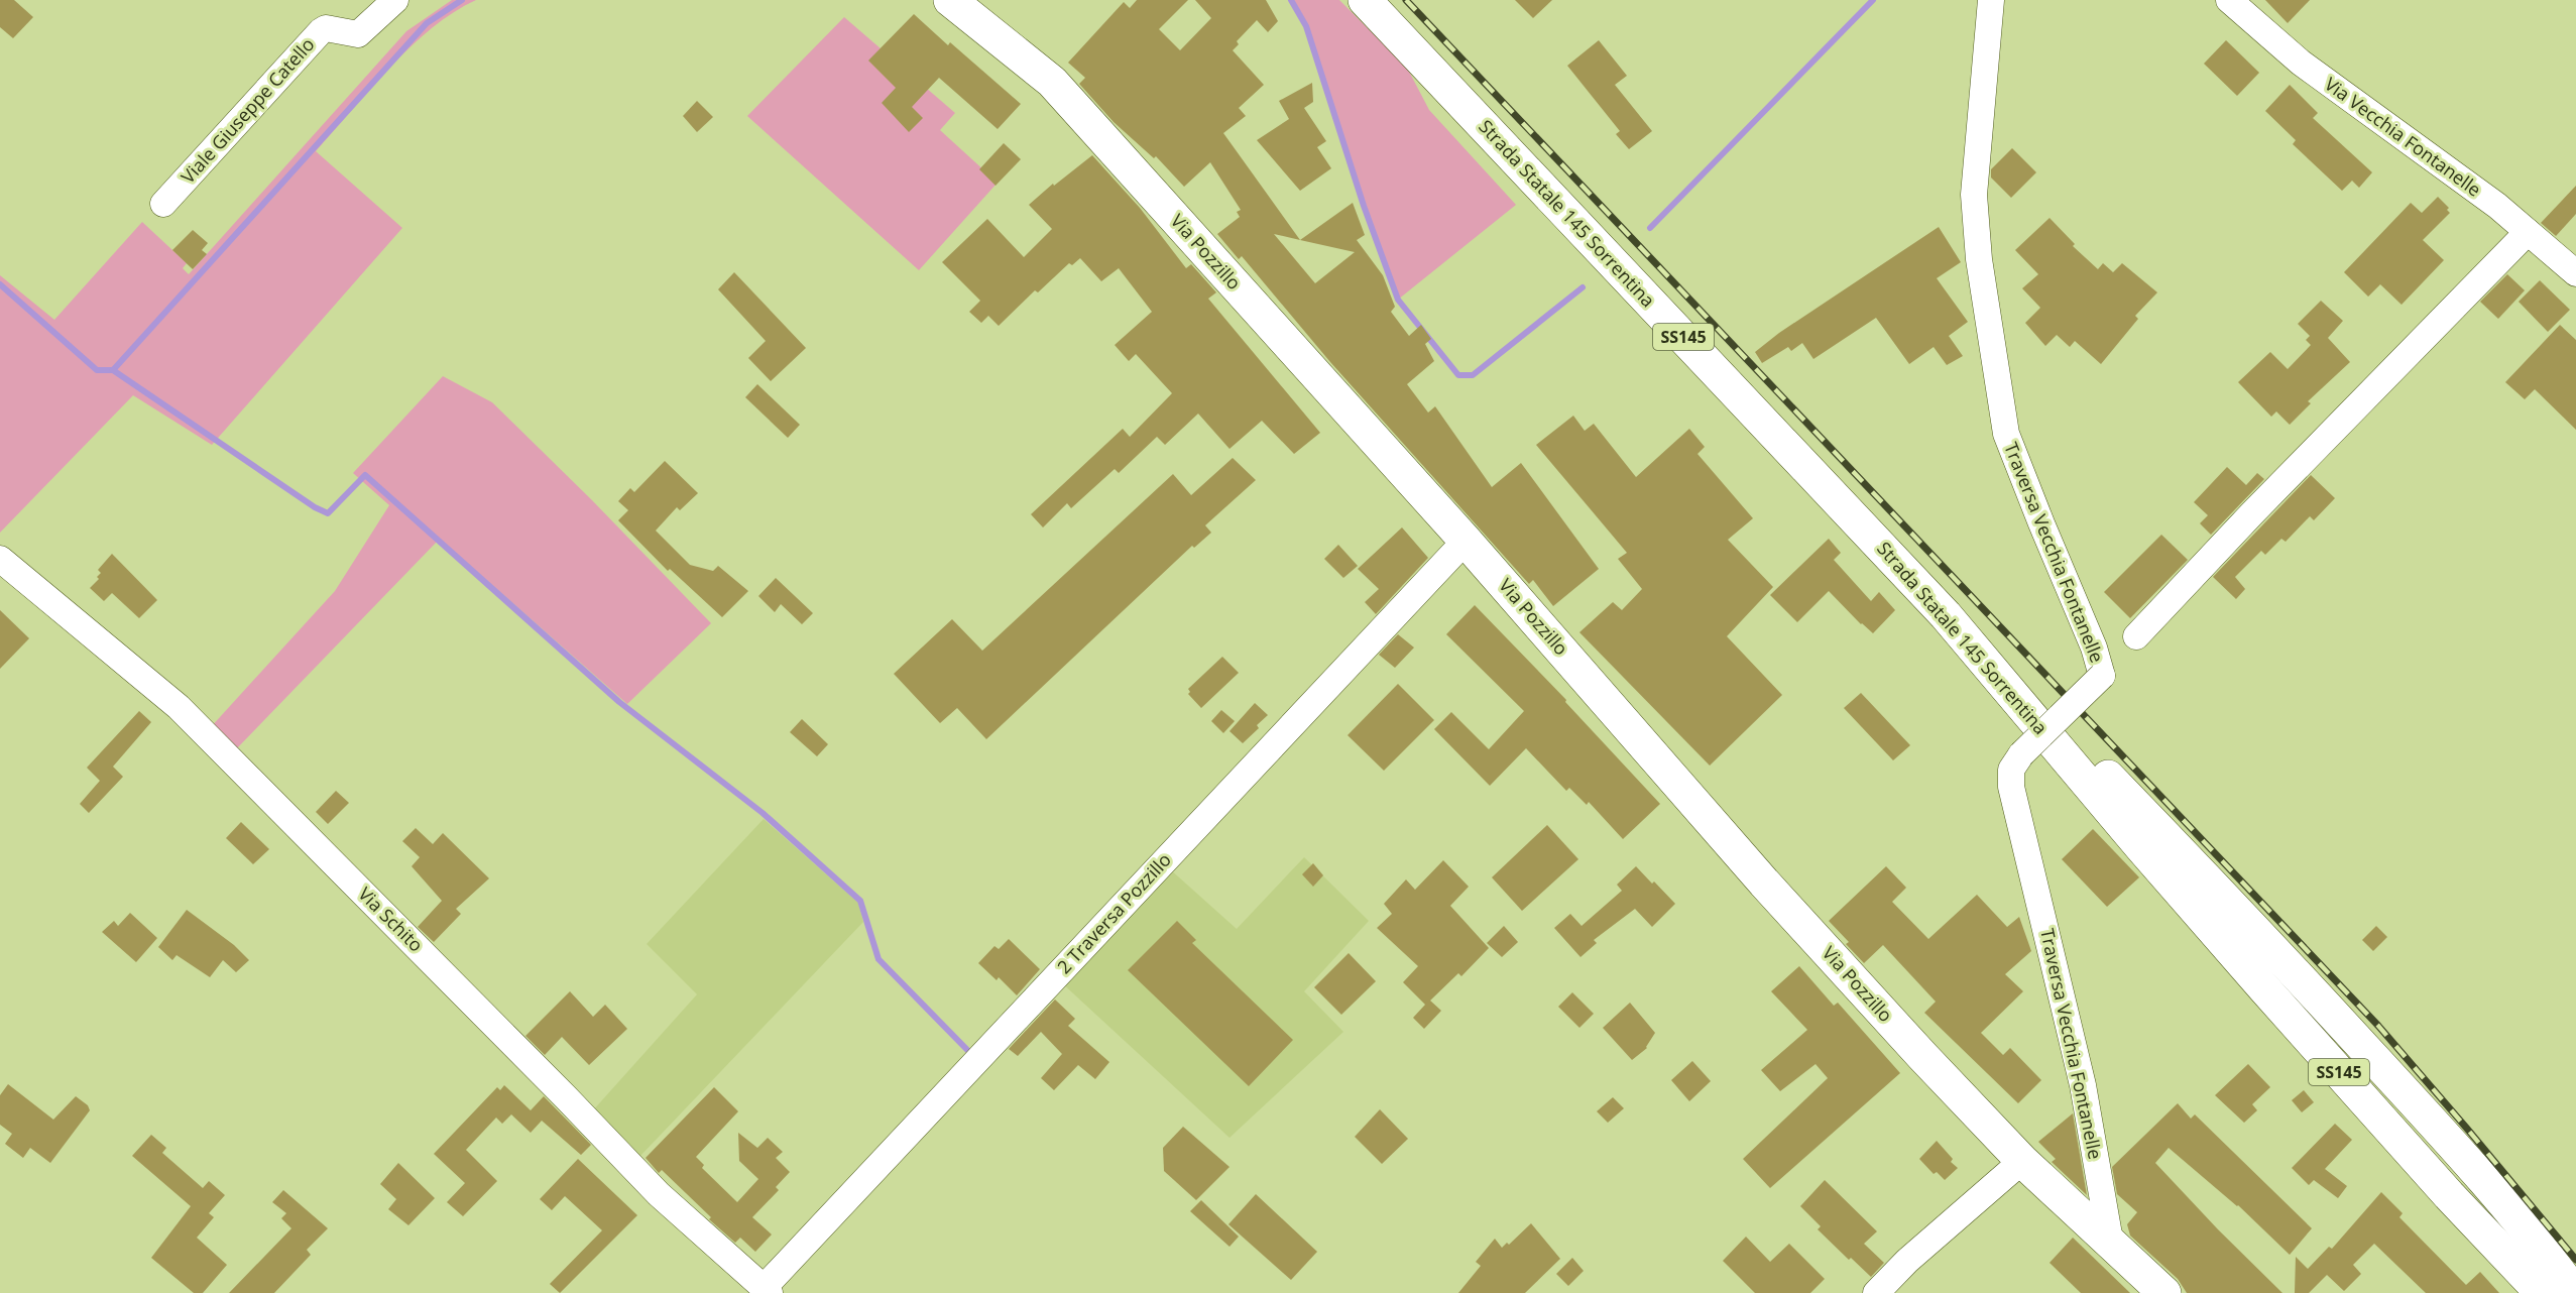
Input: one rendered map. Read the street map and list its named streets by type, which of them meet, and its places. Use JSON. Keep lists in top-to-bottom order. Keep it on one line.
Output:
{"streets":{"main road":["Strada Statale 145 Sorrentina","Via Pozzillo","SS145"],"street":["Viale Giuseppe Catello","Via Vecchia Fontanelle","Traversa Vecchia Fontanelle","2 Traversa Pozzillo","Via Schito"]},"crossings":[["Via Pozzillo","Traversa Vecchia Fontanelle"],["Via Pozzillo","2 Traversa Pozzillo"],["2 Traversa Pozzillo","Via Schito"]]}
